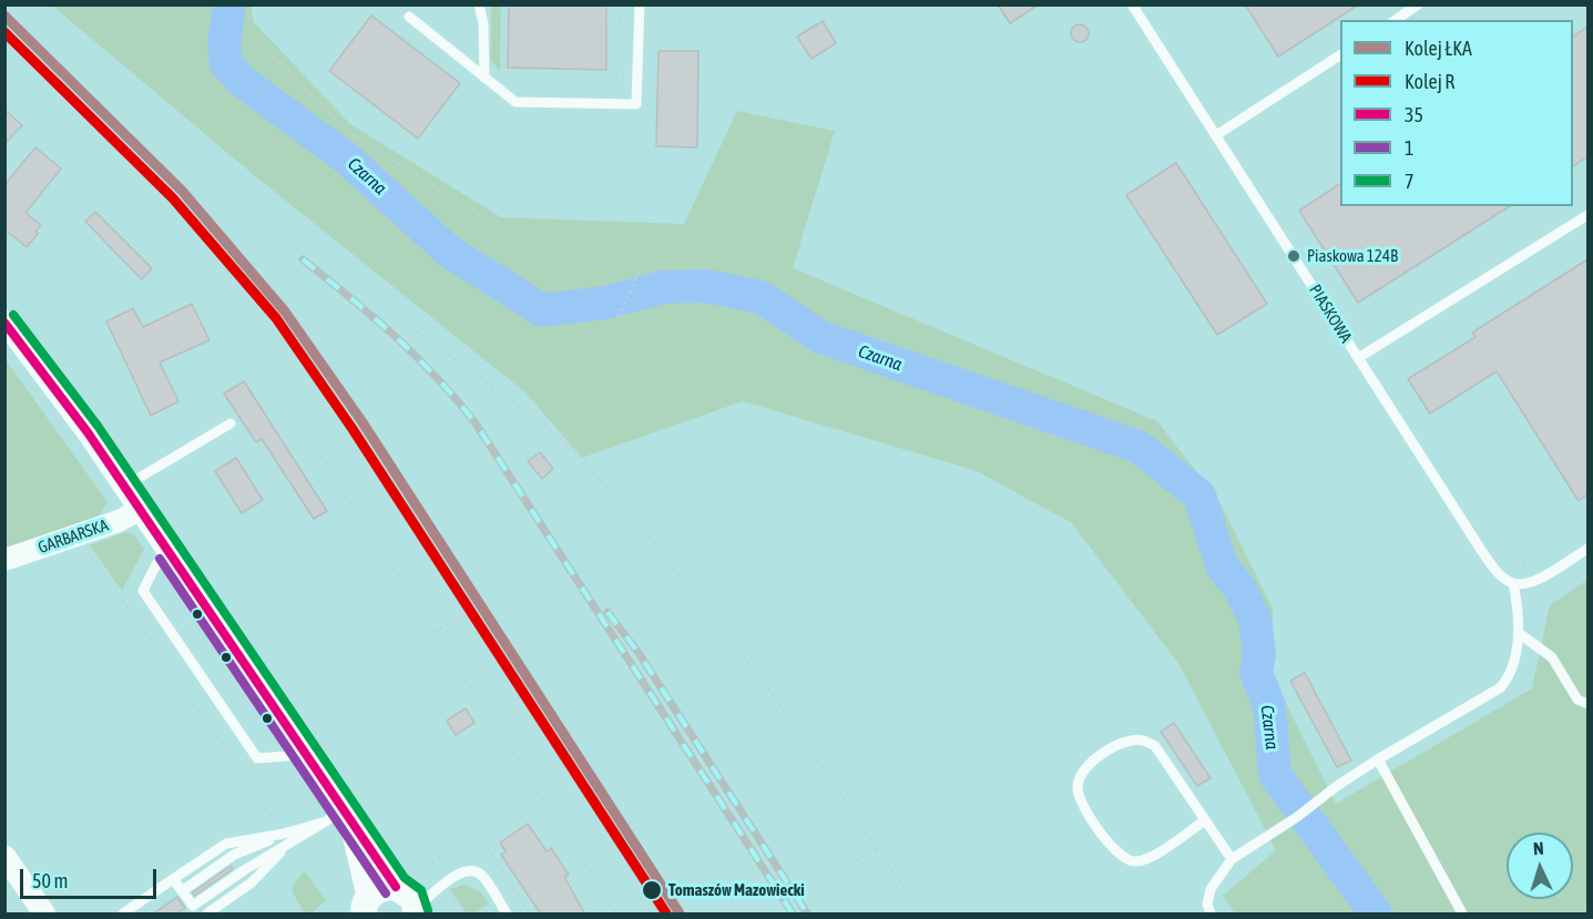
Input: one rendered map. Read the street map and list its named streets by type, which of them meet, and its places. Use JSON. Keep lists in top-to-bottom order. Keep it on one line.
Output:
{"streets":{"street":["GARBARSKA"],"lane":["PIASKOWA"]},"water":["Czarna"],"places":["Piaskowa 124B","Tomaszów Mazowiecki"],"lines":["rail line ŁKA","rail line R","transit line 7","transit line 35","transit line 1"],"legend":["Kolej ŁKA","Kolej R","35","1","7"],"scale_bar":"50 m","north":"top"}
